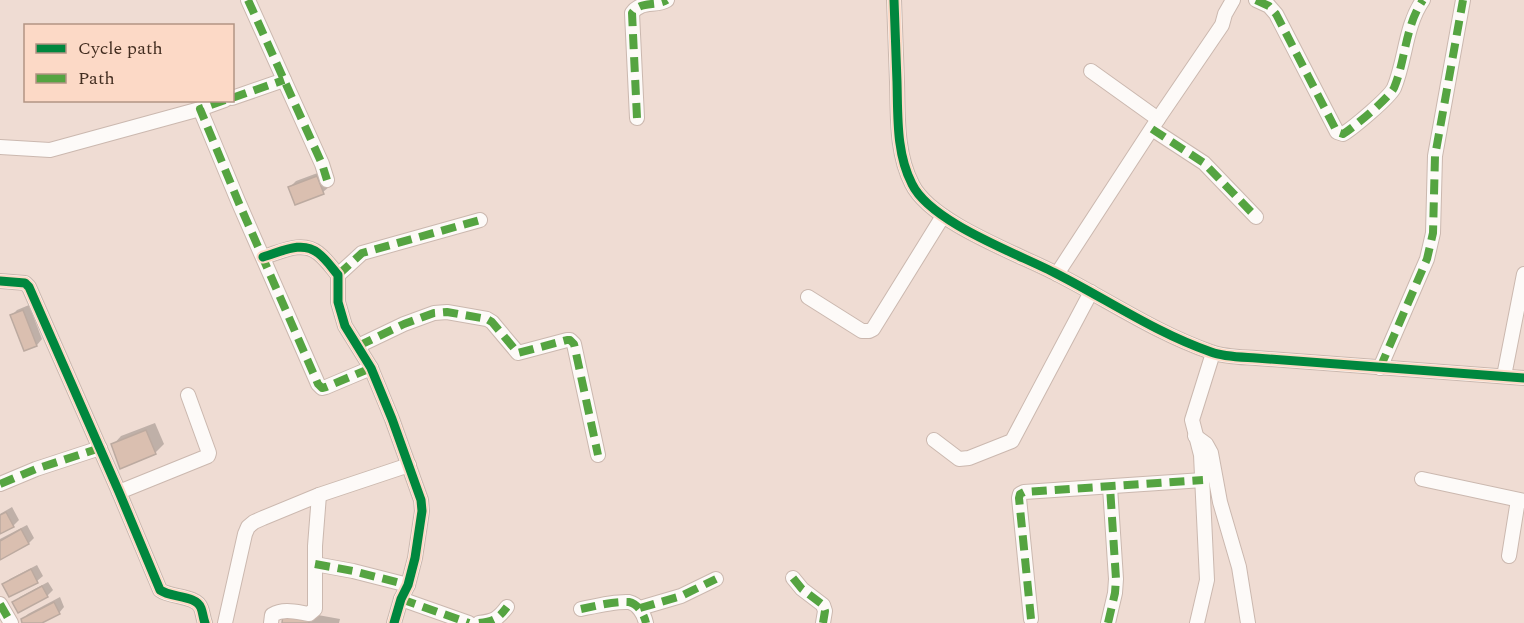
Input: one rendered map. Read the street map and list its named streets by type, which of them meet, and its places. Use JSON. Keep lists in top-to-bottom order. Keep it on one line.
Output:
{"legend":["Cycle path","Path"]}
